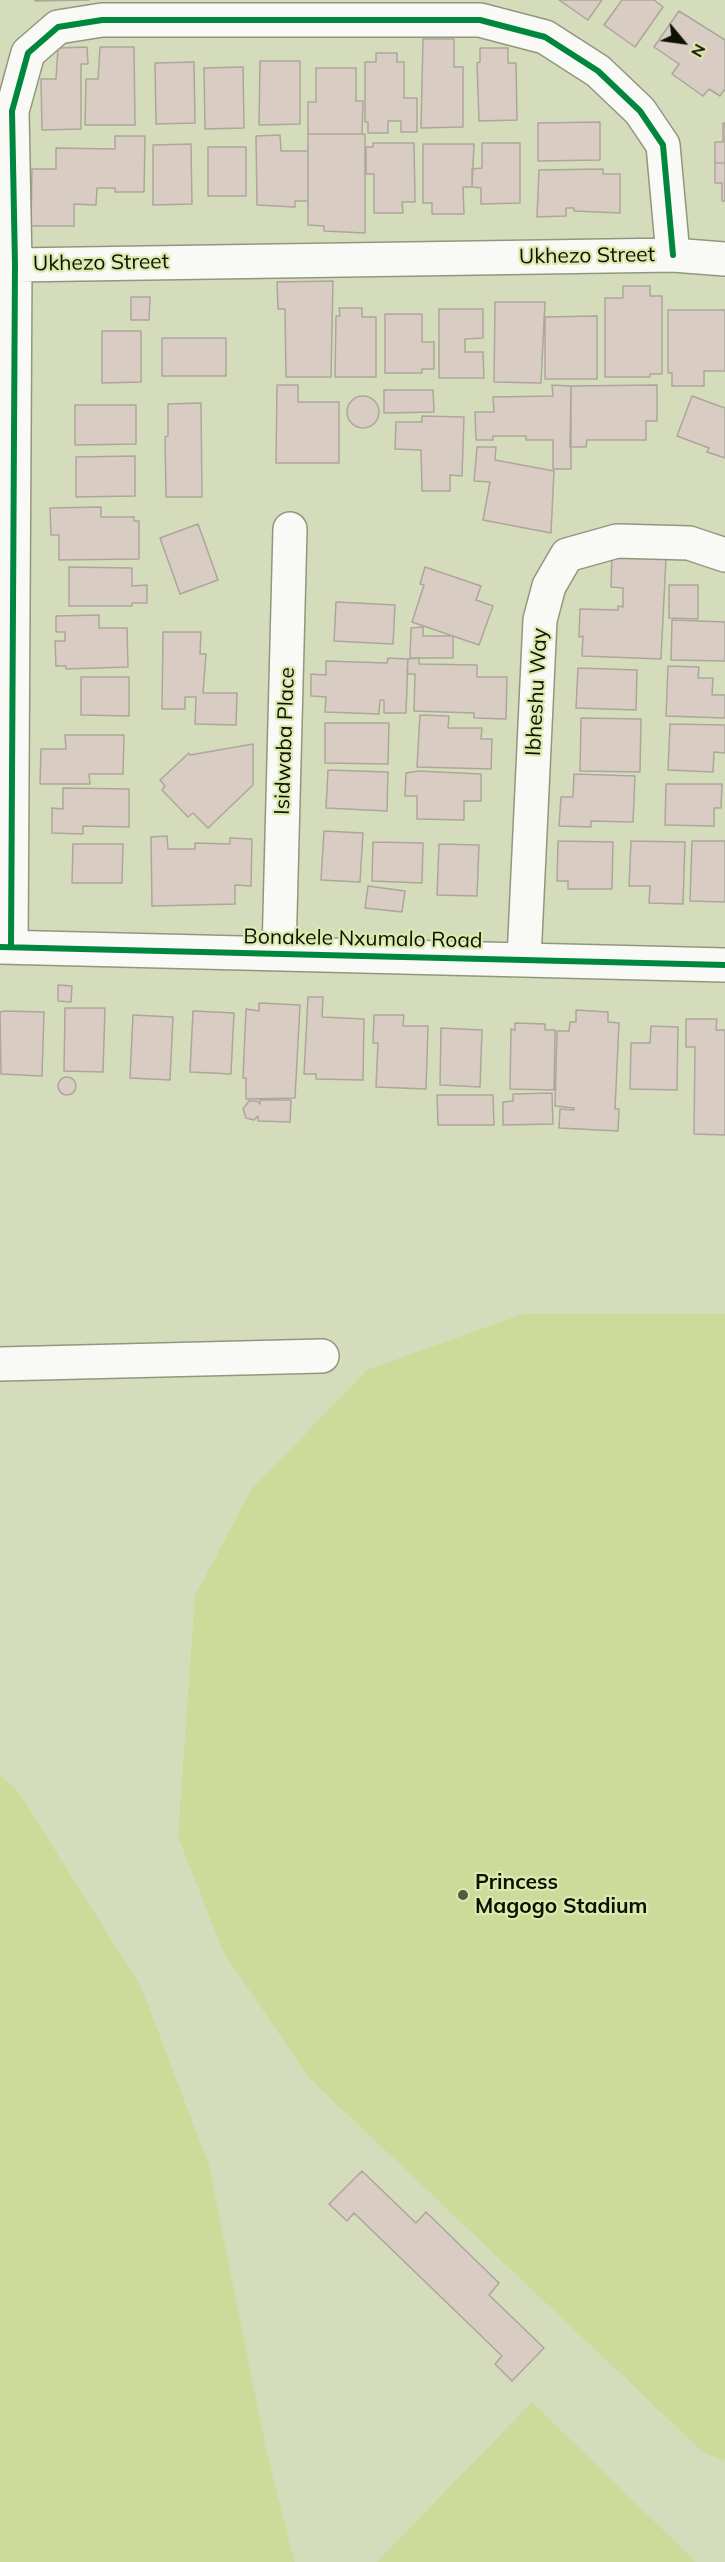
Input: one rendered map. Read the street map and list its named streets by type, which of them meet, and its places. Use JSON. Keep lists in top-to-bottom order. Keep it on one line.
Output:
{"streets":{"street":["Ukhezo Street","Ibheshu Way","Isidwaba Place","Bonakele Nxumalo Road"]},"crossings":[["Ukhezo Street","Bonakele Nxumalo Road"],["Ibheshu Way","Bonakele Nxumalo Road"],["Isidwaba Place","Bonakele Nxumalo Road"]],"places":["Princess Magogo Stadium"],"north":"bottom right"}
